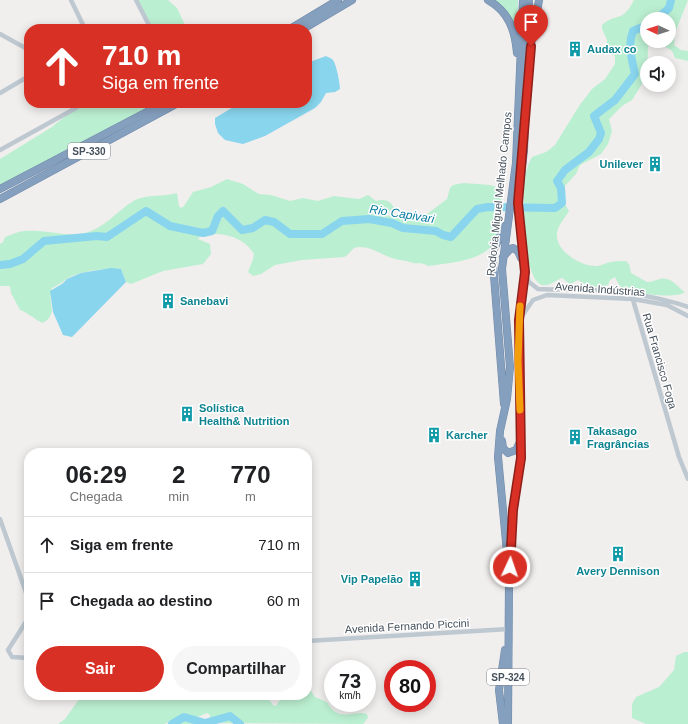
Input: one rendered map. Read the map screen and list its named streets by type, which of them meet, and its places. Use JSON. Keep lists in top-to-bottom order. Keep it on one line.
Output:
{"streets":{"highway":["SP-330","Rodovia Miguel Melhado Campos","SP-324"],"street":["Avenida Indústrias","Rua Francisco Foga","Avenida Fernando Piccini"]},"crossings":[["Rodovia Miguel Melhado Campos","Avenida Indústrias"],["Rodovia Miguel Melhado Campos","Avenida Fernando Piccini"],["Avenida Indústrias","Rua Francisco Foga"]],"water":["Rio Capivari"],"places":{"building":["Audax co","Unilever","Sanebavi","Solística Health& Nutrition","Karcher","Takasago Fragrâncias","Avery Dennison","Vip Papelão"]},"north":"left","page":{"turn":["710 m","Siga em frente"],"eta":["06:29","Chegada","2","min","770","m"],"list":[{"name":"Siga em frente","value":"710 m"},{"name":"Chegada ao destino","value":"60 m"}],"buttons":["Sair","Compartilhar"],"speed":"73 km/h","limit":"80"}}
